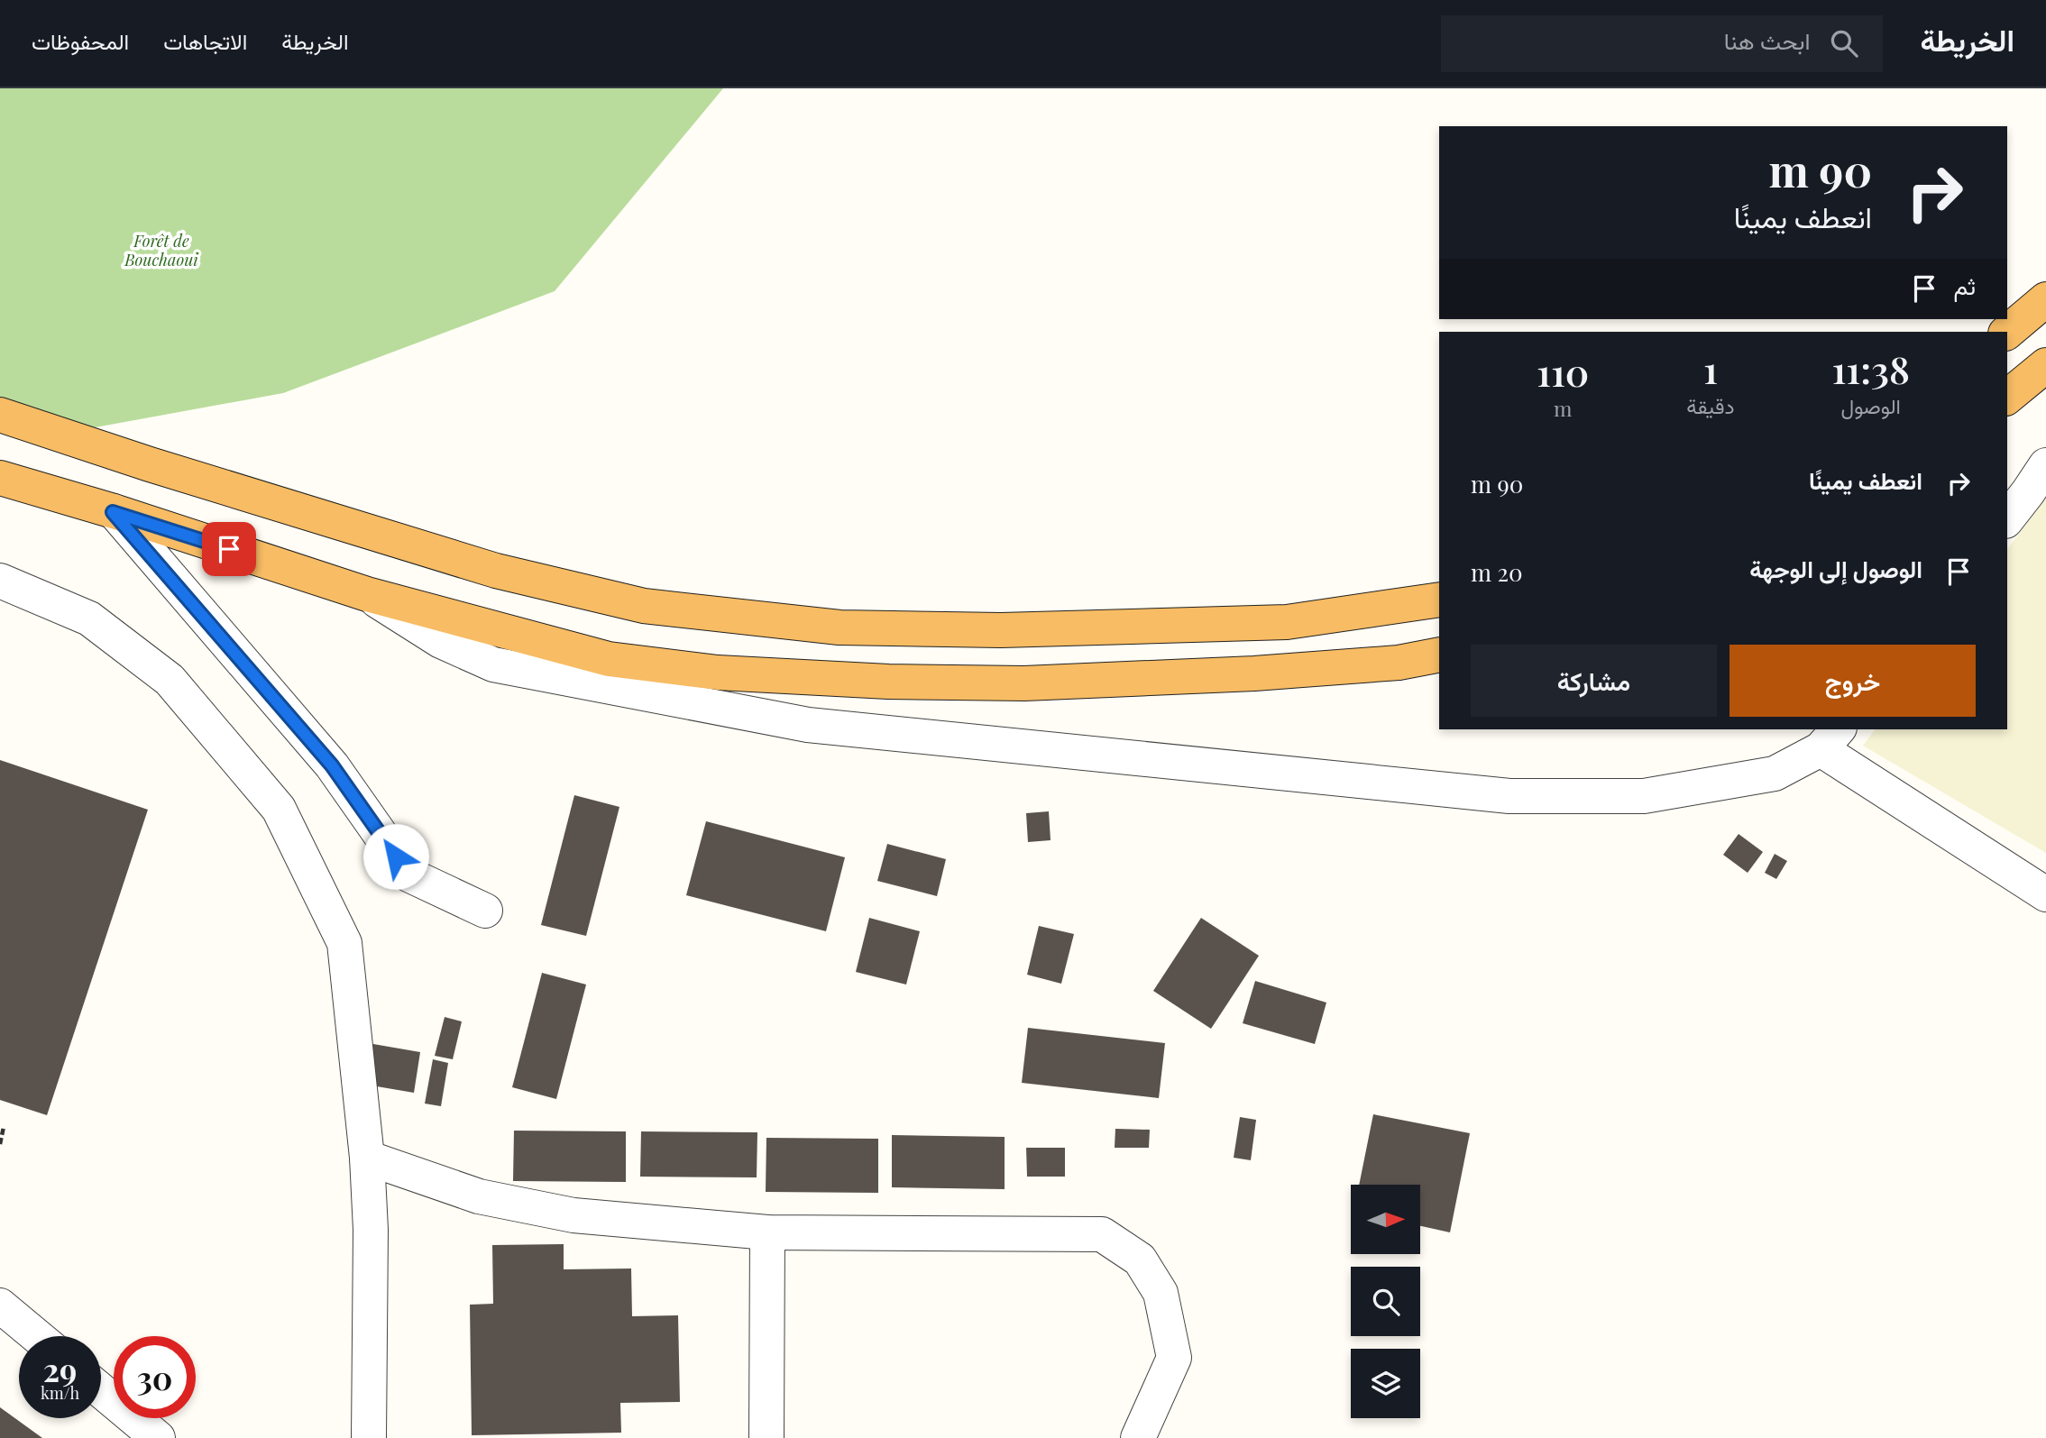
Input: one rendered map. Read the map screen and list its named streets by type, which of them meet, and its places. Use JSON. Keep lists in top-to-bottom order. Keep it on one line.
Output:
{"parks":["Forêt de Bouchaoui"],"north":"right","page":{"header":"الخريطة","search":"ابحث هنا","nav":["الخريطة","الاتجاهات","المحفوظات"],"turn":["90 m","انعطف يمينًا"],"then":"ثم","eta":["11:38","الوصول","1","دقيقة","110","m"],"list":[{"name":"انعطف يمينًا","value":"90 m"},{"name":"الوصول إلى الوجهة","value":"20 m"}],"buttons":["خروج","مشاركة"],"speed":"29 km/h","limit":"30"}}
